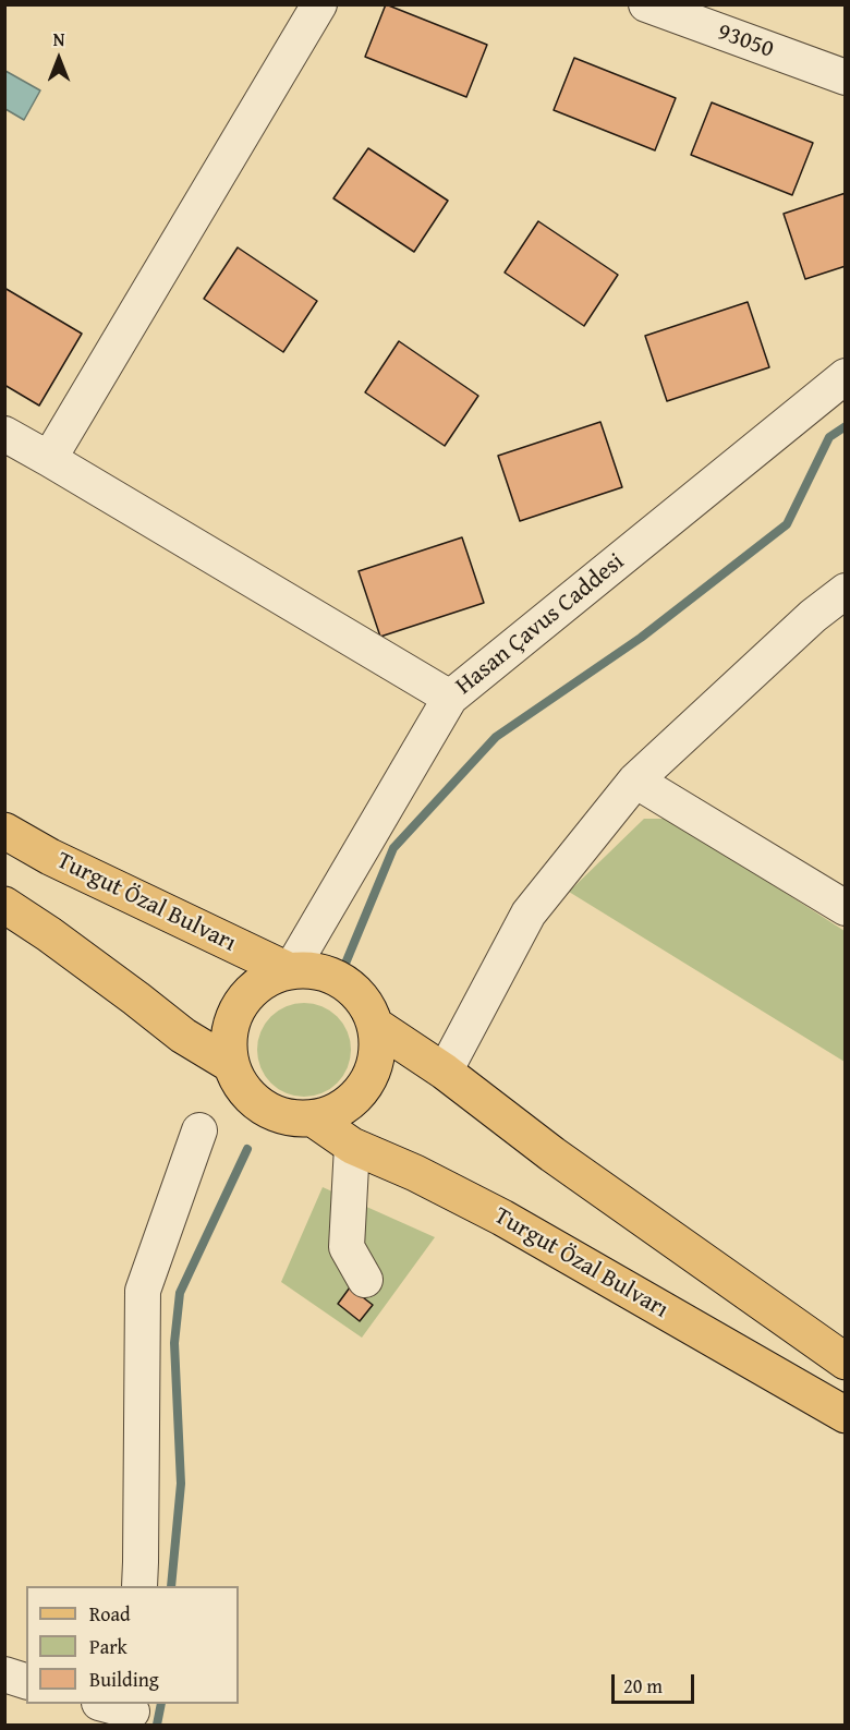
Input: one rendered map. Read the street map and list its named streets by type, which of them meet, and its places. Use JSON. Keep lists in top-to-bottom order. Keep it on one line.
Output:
{"streets":{"main road":["Turgut Özal Bulvarı"],"street":["93050","Hasan Çavus Caddesi"]},"crossings":[["Hasan Çavus Caddesi","Turgut Özal Bulvarı"]],"legend":["Road","Park","Building"],"scale_bar":"20 m","north":"top"}
